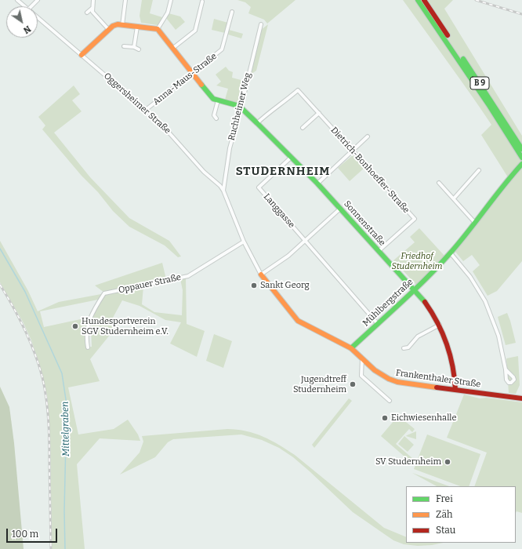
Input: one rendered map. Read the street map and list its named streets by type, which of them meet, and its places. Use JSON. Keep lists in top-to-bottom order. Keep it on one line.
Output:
{"streets":{"main road":["B 9","Sonnenstraße","Mühlbergstraße","Frankenthaler Straße"],"street":["Anna-Maus-Straße","Oggersheimer Straße","Ruchheimer Weg","Dietrich-Bonhoeffer-Straße","Langgasse","Oppauer Straße"]},"crossings":[["Anna-Maus-Straße","Oggersheimer Straße"],["Anna-Maus-Straße","Sonnenstraße"],["Oggersheimer Straße","Ruchheimer Weg"],["Oggersheimer Straße","Oppauer Straße"],["Oggersheimer Straße","Frankenthaler Straße"],["Ruchheimer Weg","Sonnenstraße"],["Dietrich-Bonhoeffer-Straße","Sonnenstraße"],["Langgasse","Sonnenstraße"],["Sonnenstraße","Mühlbergstraße"],["Sonnenstraße","Frankenthaler Straße"],["Mühlbergstraße","Frankenthaler Straße"]],"districts":["STUDERNHEIM"],"water":["Mittelgraben"],"parks":["Friedhof Studernheim"],"places":["Sankt Georg","Hundesportverein SGV Studernheim e.V.","Jugendtreff Studernheim","Eichwiesenhalle","SV Studernheim"],"legend":["Frei","Zäh","Stau"],"scale_bar":"100 m","north":"bottom right"}
